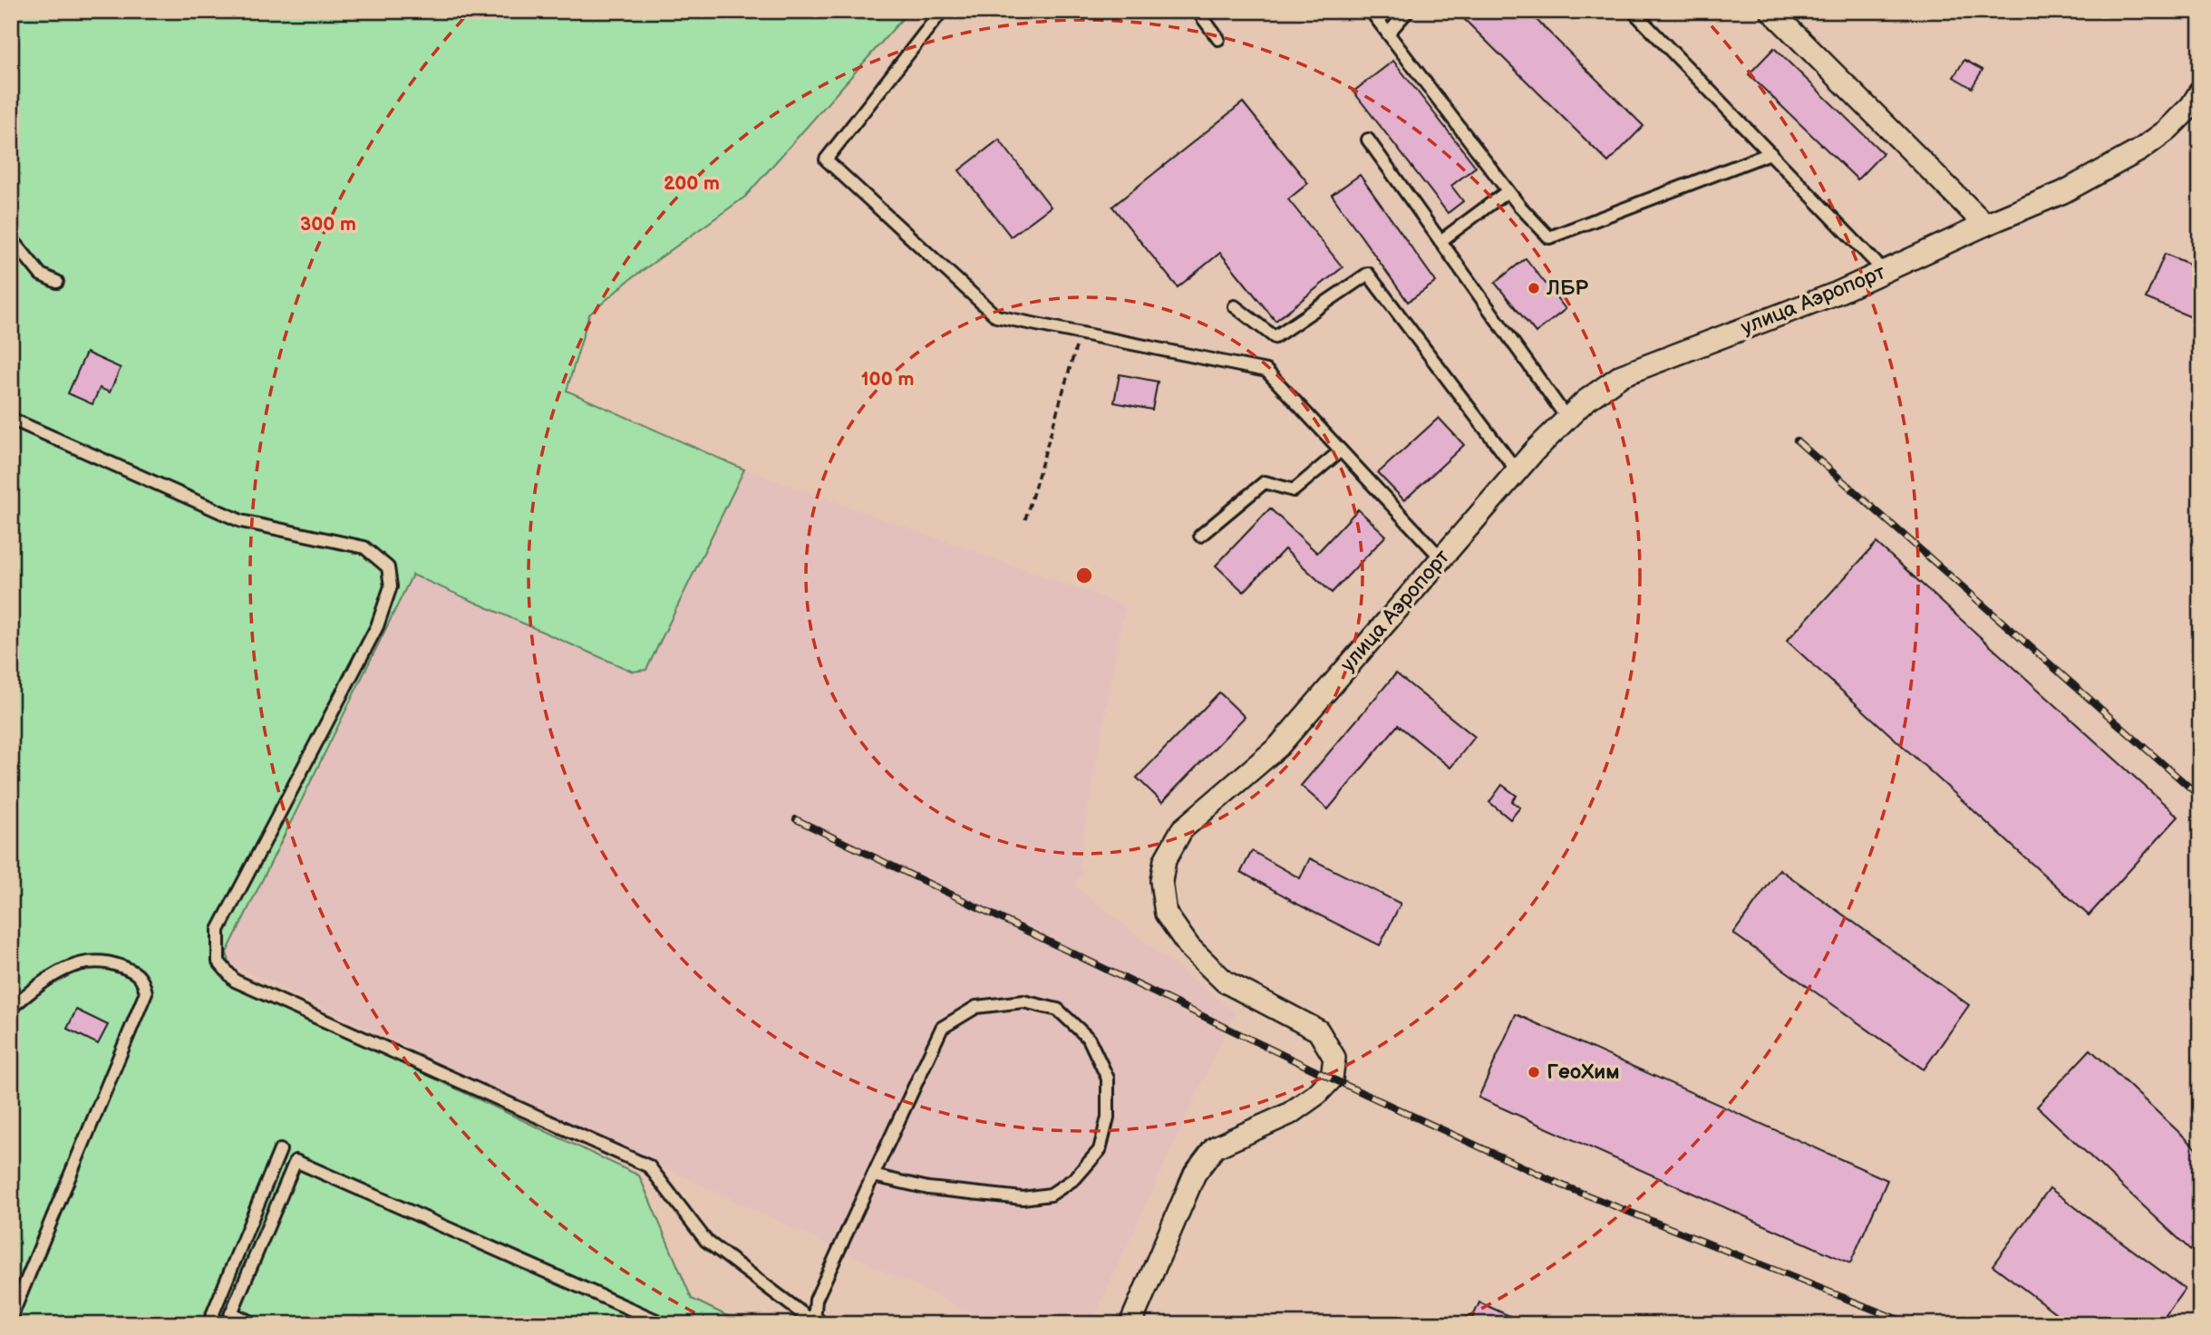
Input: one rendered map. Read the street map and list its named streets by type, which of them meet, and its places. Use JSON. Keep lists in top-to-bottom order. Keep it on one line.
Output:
{"streets":{"street":["улица Аэропорт"]},"places":["ЛБР","ГеоХим"],"rings":["200 m","300 m","100 m"]}
